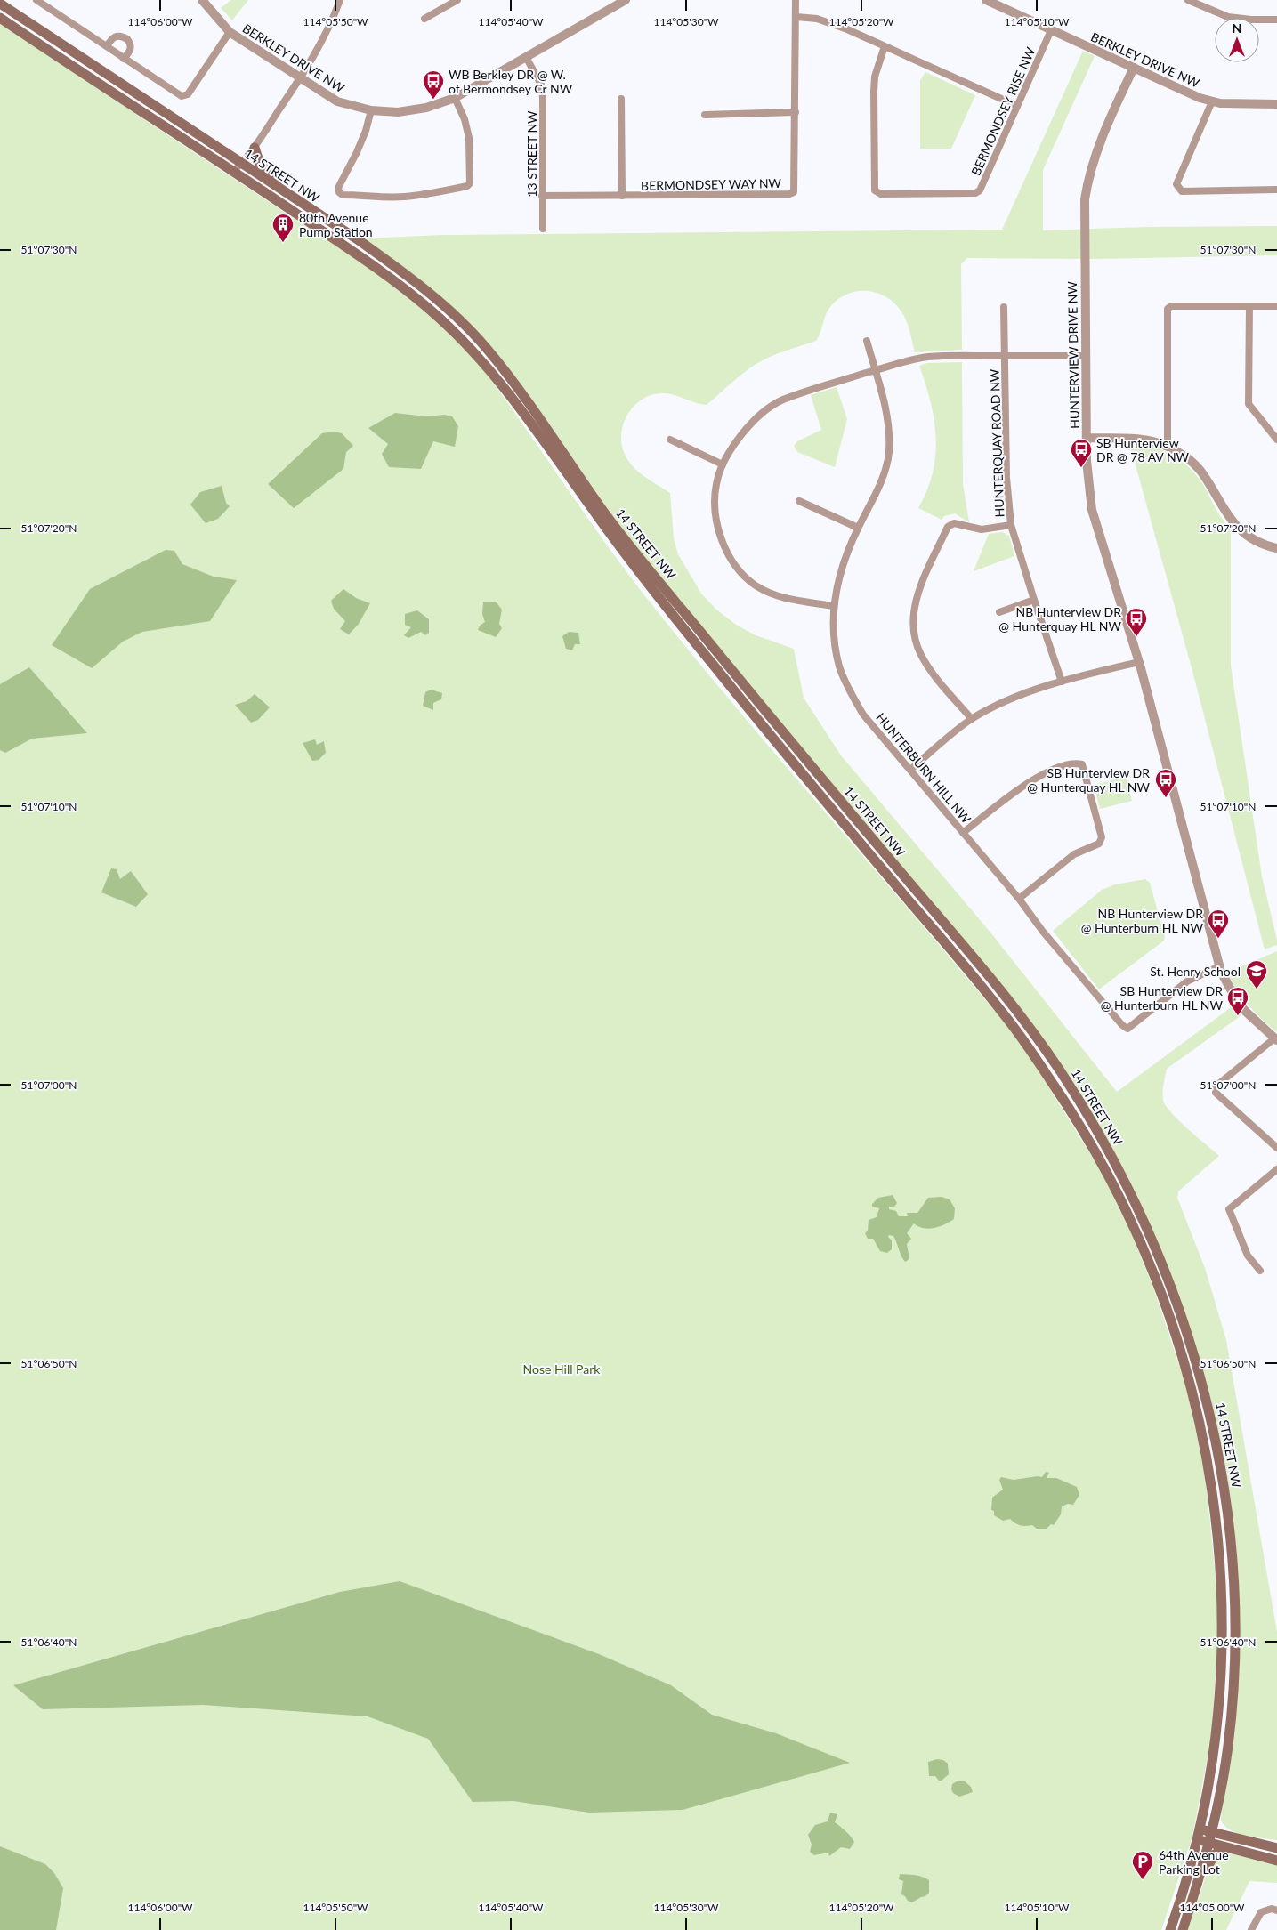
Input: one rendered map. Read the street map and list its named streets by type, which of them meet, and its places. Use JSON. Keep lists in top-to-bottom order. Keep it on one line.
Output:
{"streets":{"main road":["14 STREET NW"],"street":["BERKLEY DRIVE NW","BERMONDSEY RISE NW","13 STREET NW","BERMONDSEY WAY NW","HUNTERVIEW DRIVE NW","HUNTERQUAY ROAD NW","HUNTERBURN HILL NW"]},"crossings":[["BERKLEY DRIVE NW","BERMONDSEY RISE NW"],["BERKLEY DRIVE NW","13 STREET NW"],["BERKLEY DRIVE NW","HUNTERVIEW DRIVE NW"],["13 STREET NW","BERMONDSEY WAY NW"],["HUNTERVIEW DRIVE NW","HUNTERBURN HILL NW"]],"parks":["Nose Hill Park"],"places":{"bus stop":["WB Berkley DR @ W. of Bermondsey Cr NW","SB Hunterview DR @ 78 AV NW","NB Hunterview DR @ Hunterquay HL NW","SB Hunterview DR @ Hunterquay HL NW","NB Hunterview DR @ Hunterburn HL NW","SB Hunterview DR @ Hunterburn HL NW"],"building":["80th Avenue Pump Station"],"school or university":["St. Henry School"],"parking":["64th Avenue Parking Lot"]},"north":"top","coordinates":["114°06'00\"W","114°05'50\"W","114°05'40\"W","114°05'30\"W","114°05'20\"W","114°05'10\"W","51°07'30\"N","51°07'20\"N","51°07'10\"N","51°07'00\"N","51°06'50\"N","51°06'40\"N","114°05'00\"W"]}
